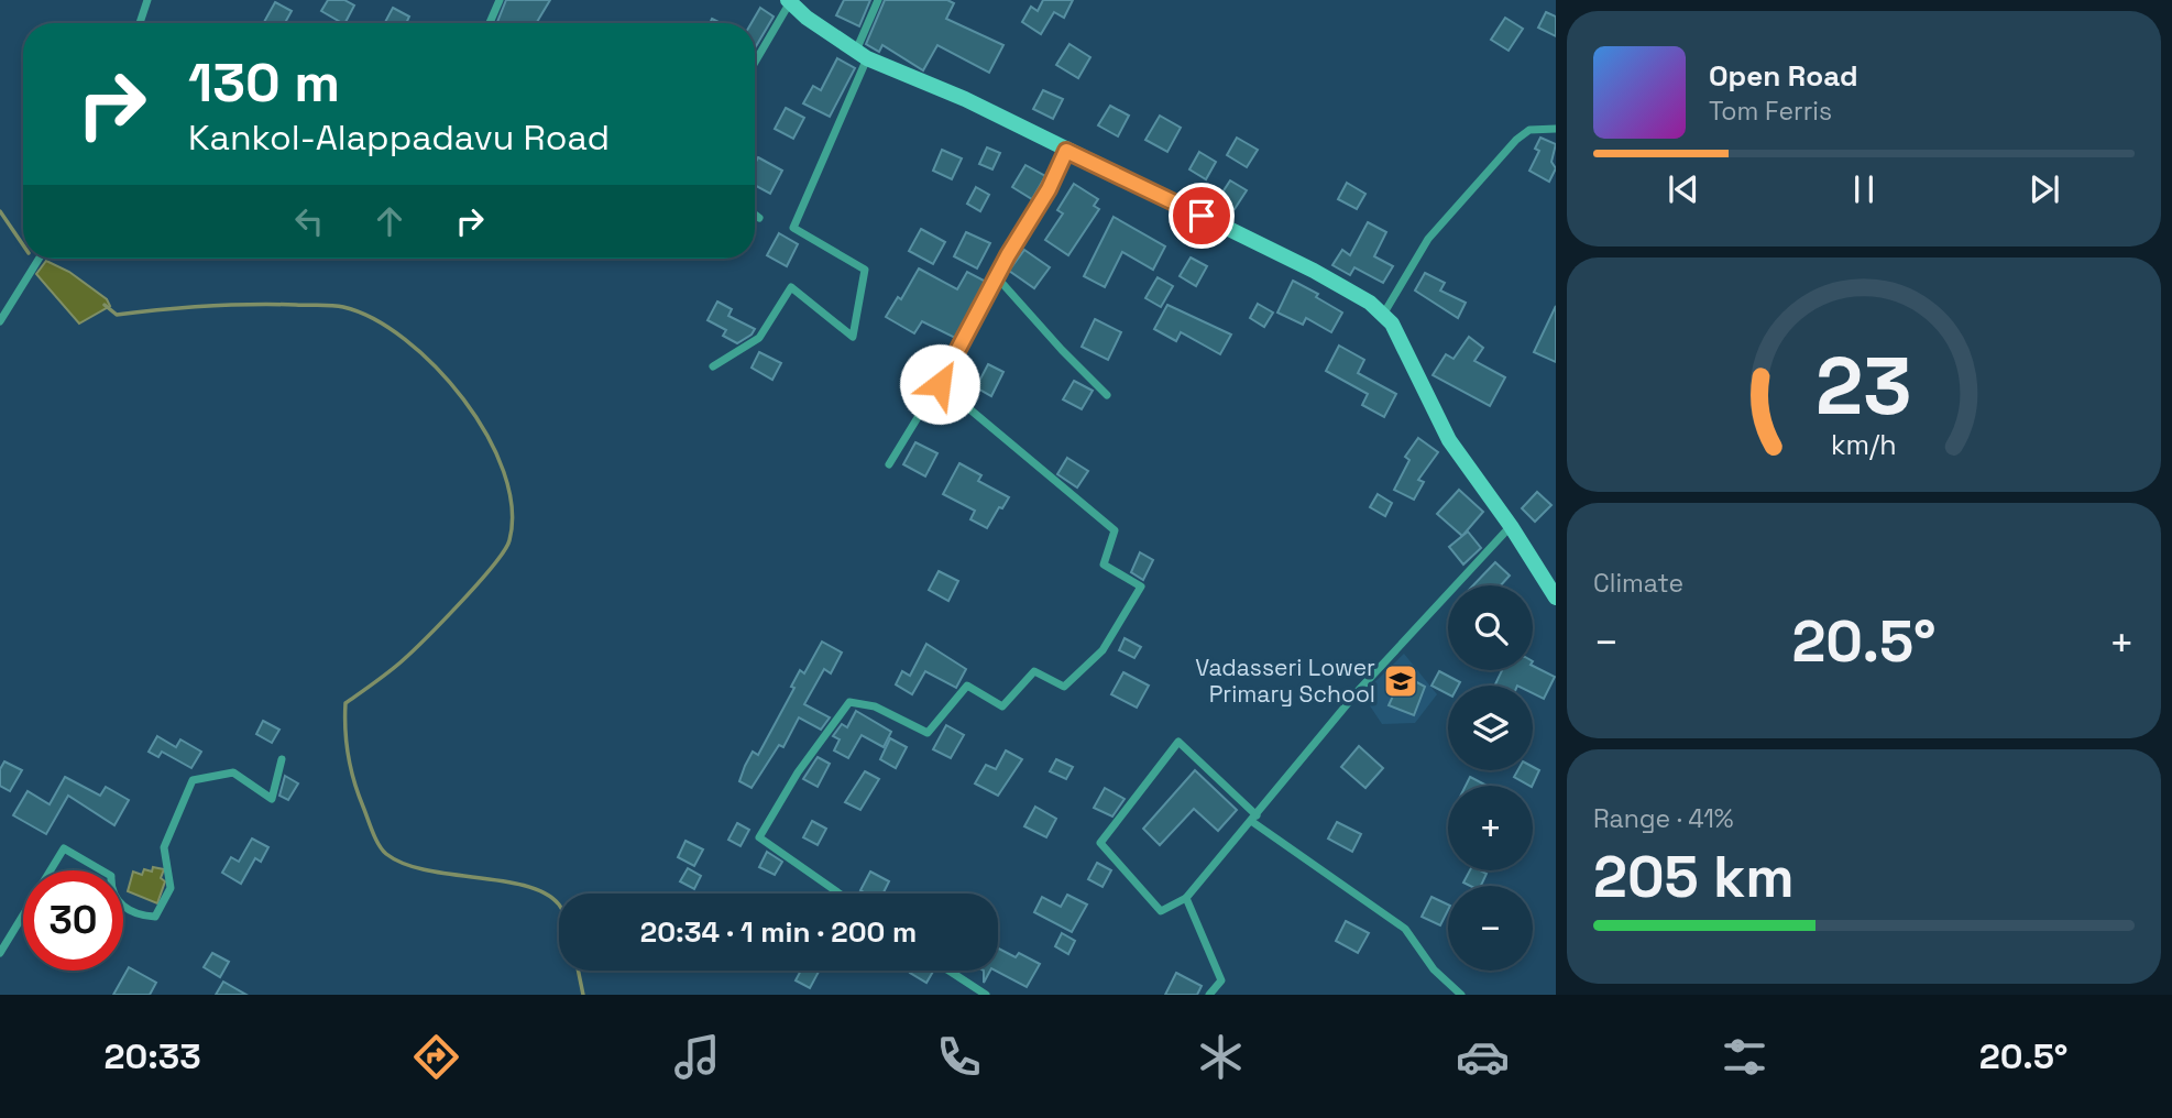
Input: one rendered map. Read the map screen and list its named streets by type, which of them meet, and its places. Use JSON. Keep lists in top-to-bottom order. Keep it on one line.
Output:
{"places":{"school or university":["Vadasseri Lower Primary School"]},"page":{"turn":["130 m","Kankol-Alappadavu Road"],"song":["Open Road","Tom Ferris"],"tile":["Climate",["Range · 41%","205 km"]],"map_buttons":["+","−"],"heat":["−","20.5°","+"],"limit":"30","trip":"20:34 · 1 min · 200 m","tabs":["20:33","20.5°"],"gauge":["23","km/h"]}}
